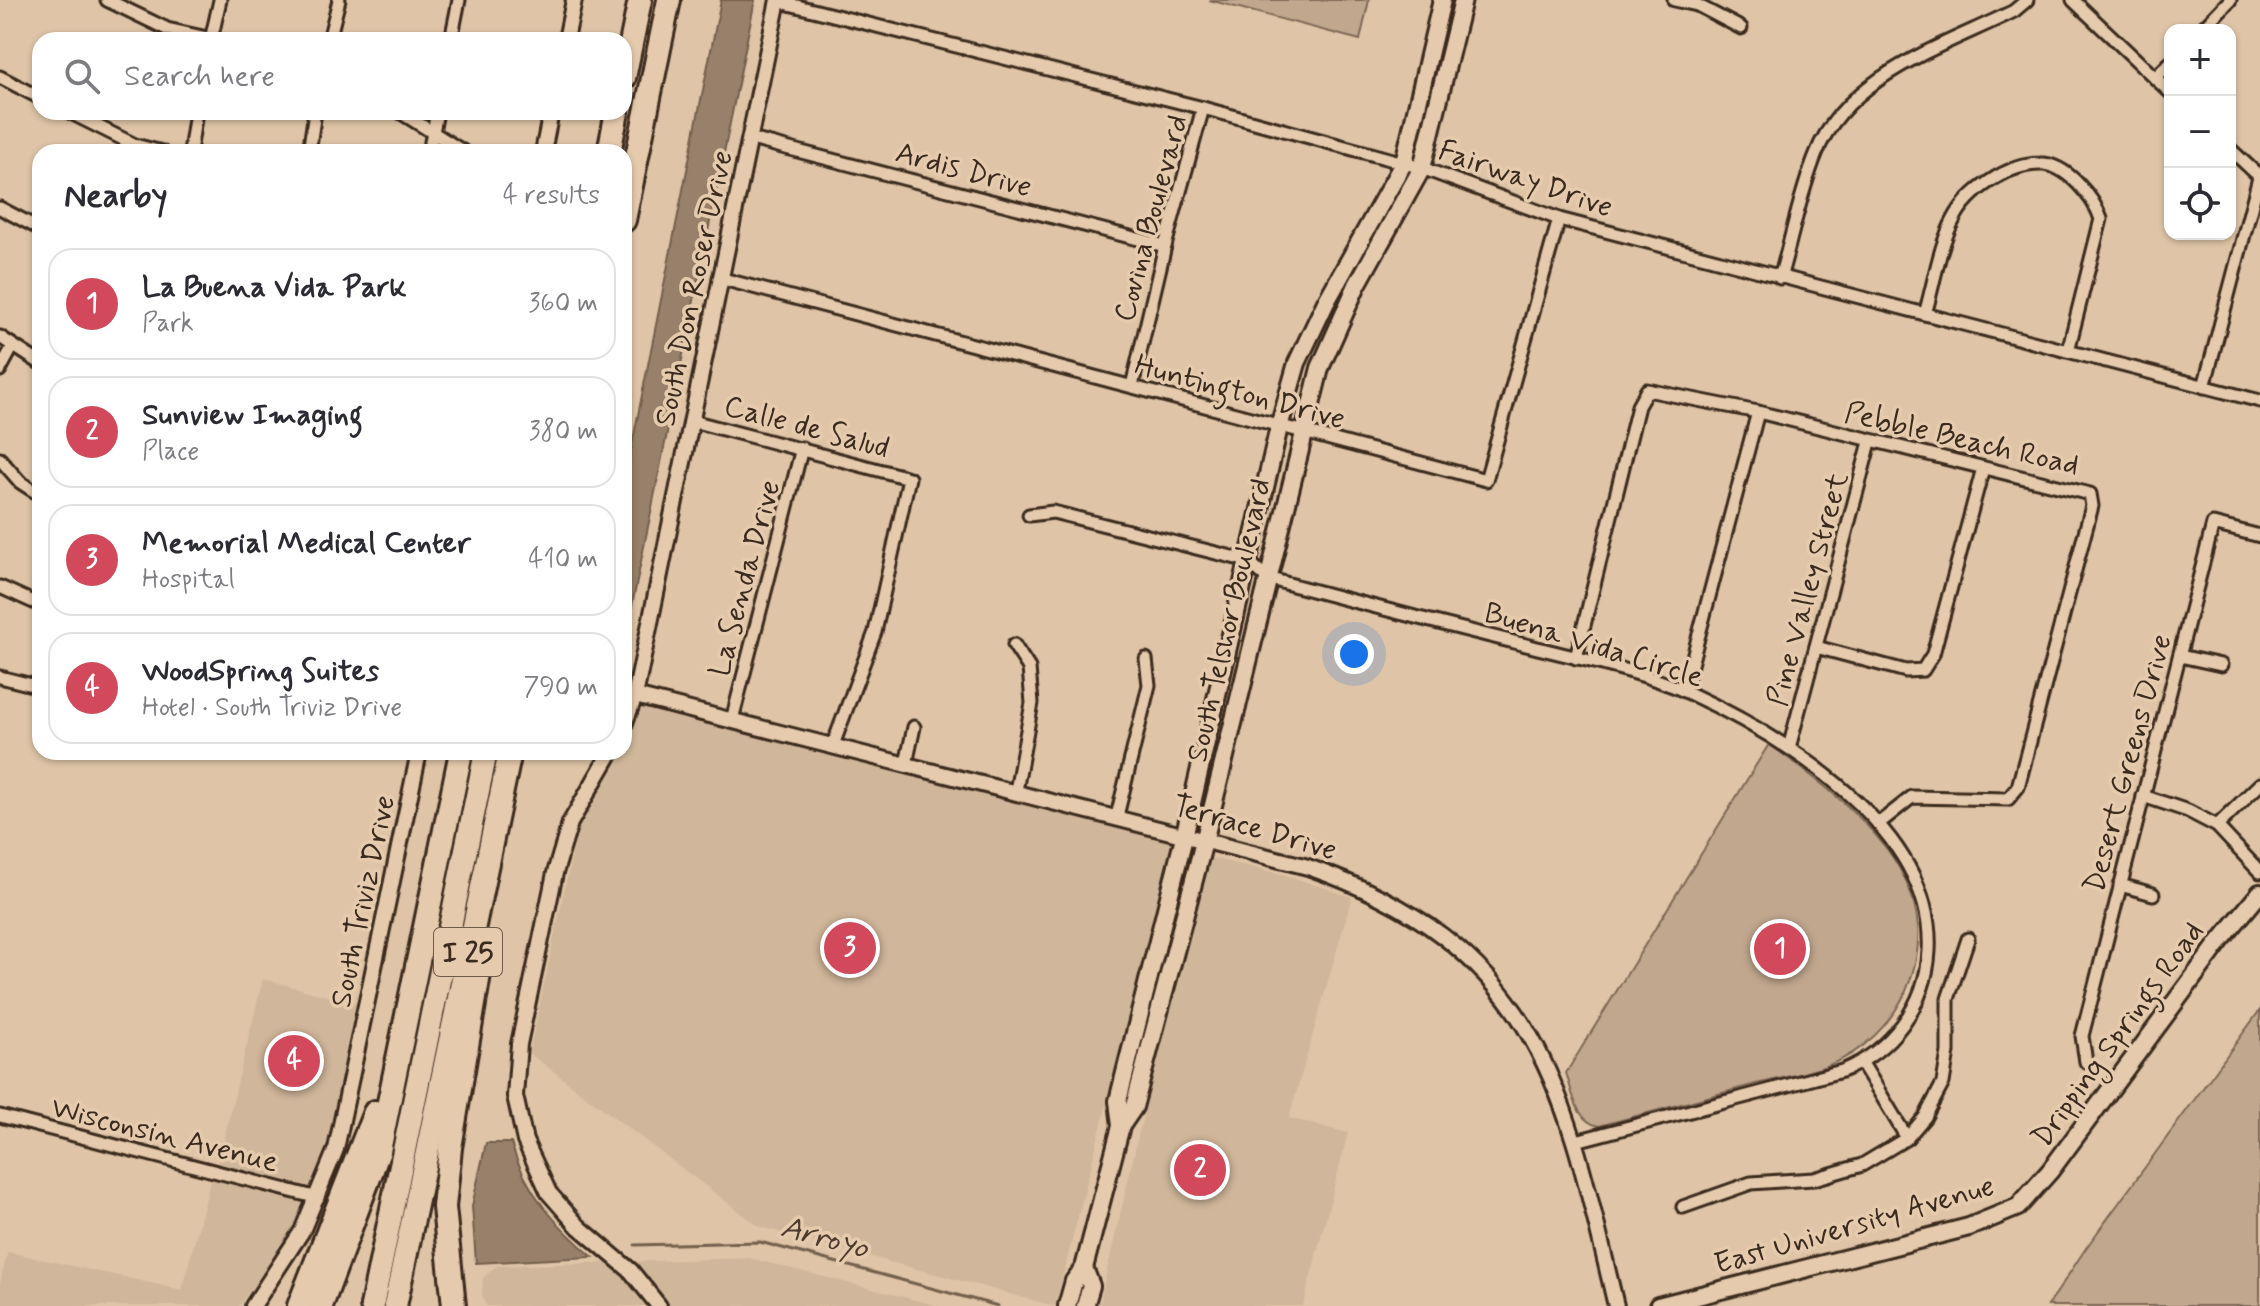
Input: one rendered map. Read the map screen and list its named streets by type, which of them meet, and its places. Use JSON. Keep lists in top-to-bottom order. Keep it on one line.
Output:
{"streets":{"highway":["I 25"],"main road":["South Telshor Boulevard","Dripping Springs Road","East University Avenue"],"street":["Ardis Drive","Fairway Drive","Covina Boulevard","South Don Roser Drive","Huntington Drive","Calle de Salud","Pebble Beach Road","La Senda Drive","Pine Valley Street","Buena Vida Circle","Desert Greens Drive","Terrace Drive","South Triviz Drive","Wisconsin Avenue"]},"crossings":[["Ardis Drive","Covina Boulevard"],["Ardis Drive","South Don Roser Drive"],["Fairway Drive","Covina Boulevard"],["Fairway Drive","South Don Roser Drive"],["Fairway Drive","Huntington Drive"],["Fairway Drive","South Telshor Boulevard"],["Covina Boulevard","Huntington Drive"],["South Don Roser Drive","Huntington Drive"],["South Don Roser Drive","Calle de Salud"],["South Don Roser Drive","Terrace Drive"],["Huntington Drive","South Telshor Boulevard"],["Calle de Salud","La Senda Drive"],["Calle de Salud","Terrace Drive"],["Pebble Beach Road","Pine Valley Street"],["Pebble Beach Road","Buena Vida Circle"],["La Senda Drive","Terrace Drive"],["Pine Valley Street","Buena Vida Circle"],["South Telshor Boulevard","Buena Vida Circle"],["South Telshor Boulevard","Terrace Drive"],["Buena Vida Circle","Terrace Drive"],["South Triviz Drive","Wisconsin Avenue"],["Dripping Springs Road","East University Avenue"]],"water":["Arroyo"],"page":{"map_buttons":["+","−"],"search":"Search here","heading":["Nearby","4 results"],"list":[{"mark":"1","name":"La Buena Vida Park","note":"Park","value":"360 m"},{"mark":"2","name":"Sunview Imaging","note":"Place","value":"380 m"},{"mark":"3","name":"Memorial Medical Center","note":"Hospital","value":"410 m"},{"mark":"4","name":"WoodSpring Suites","note":"Hotel · South Triviz Drive","value":"790 m"}],"pins":["3","1","4","2"]}}
